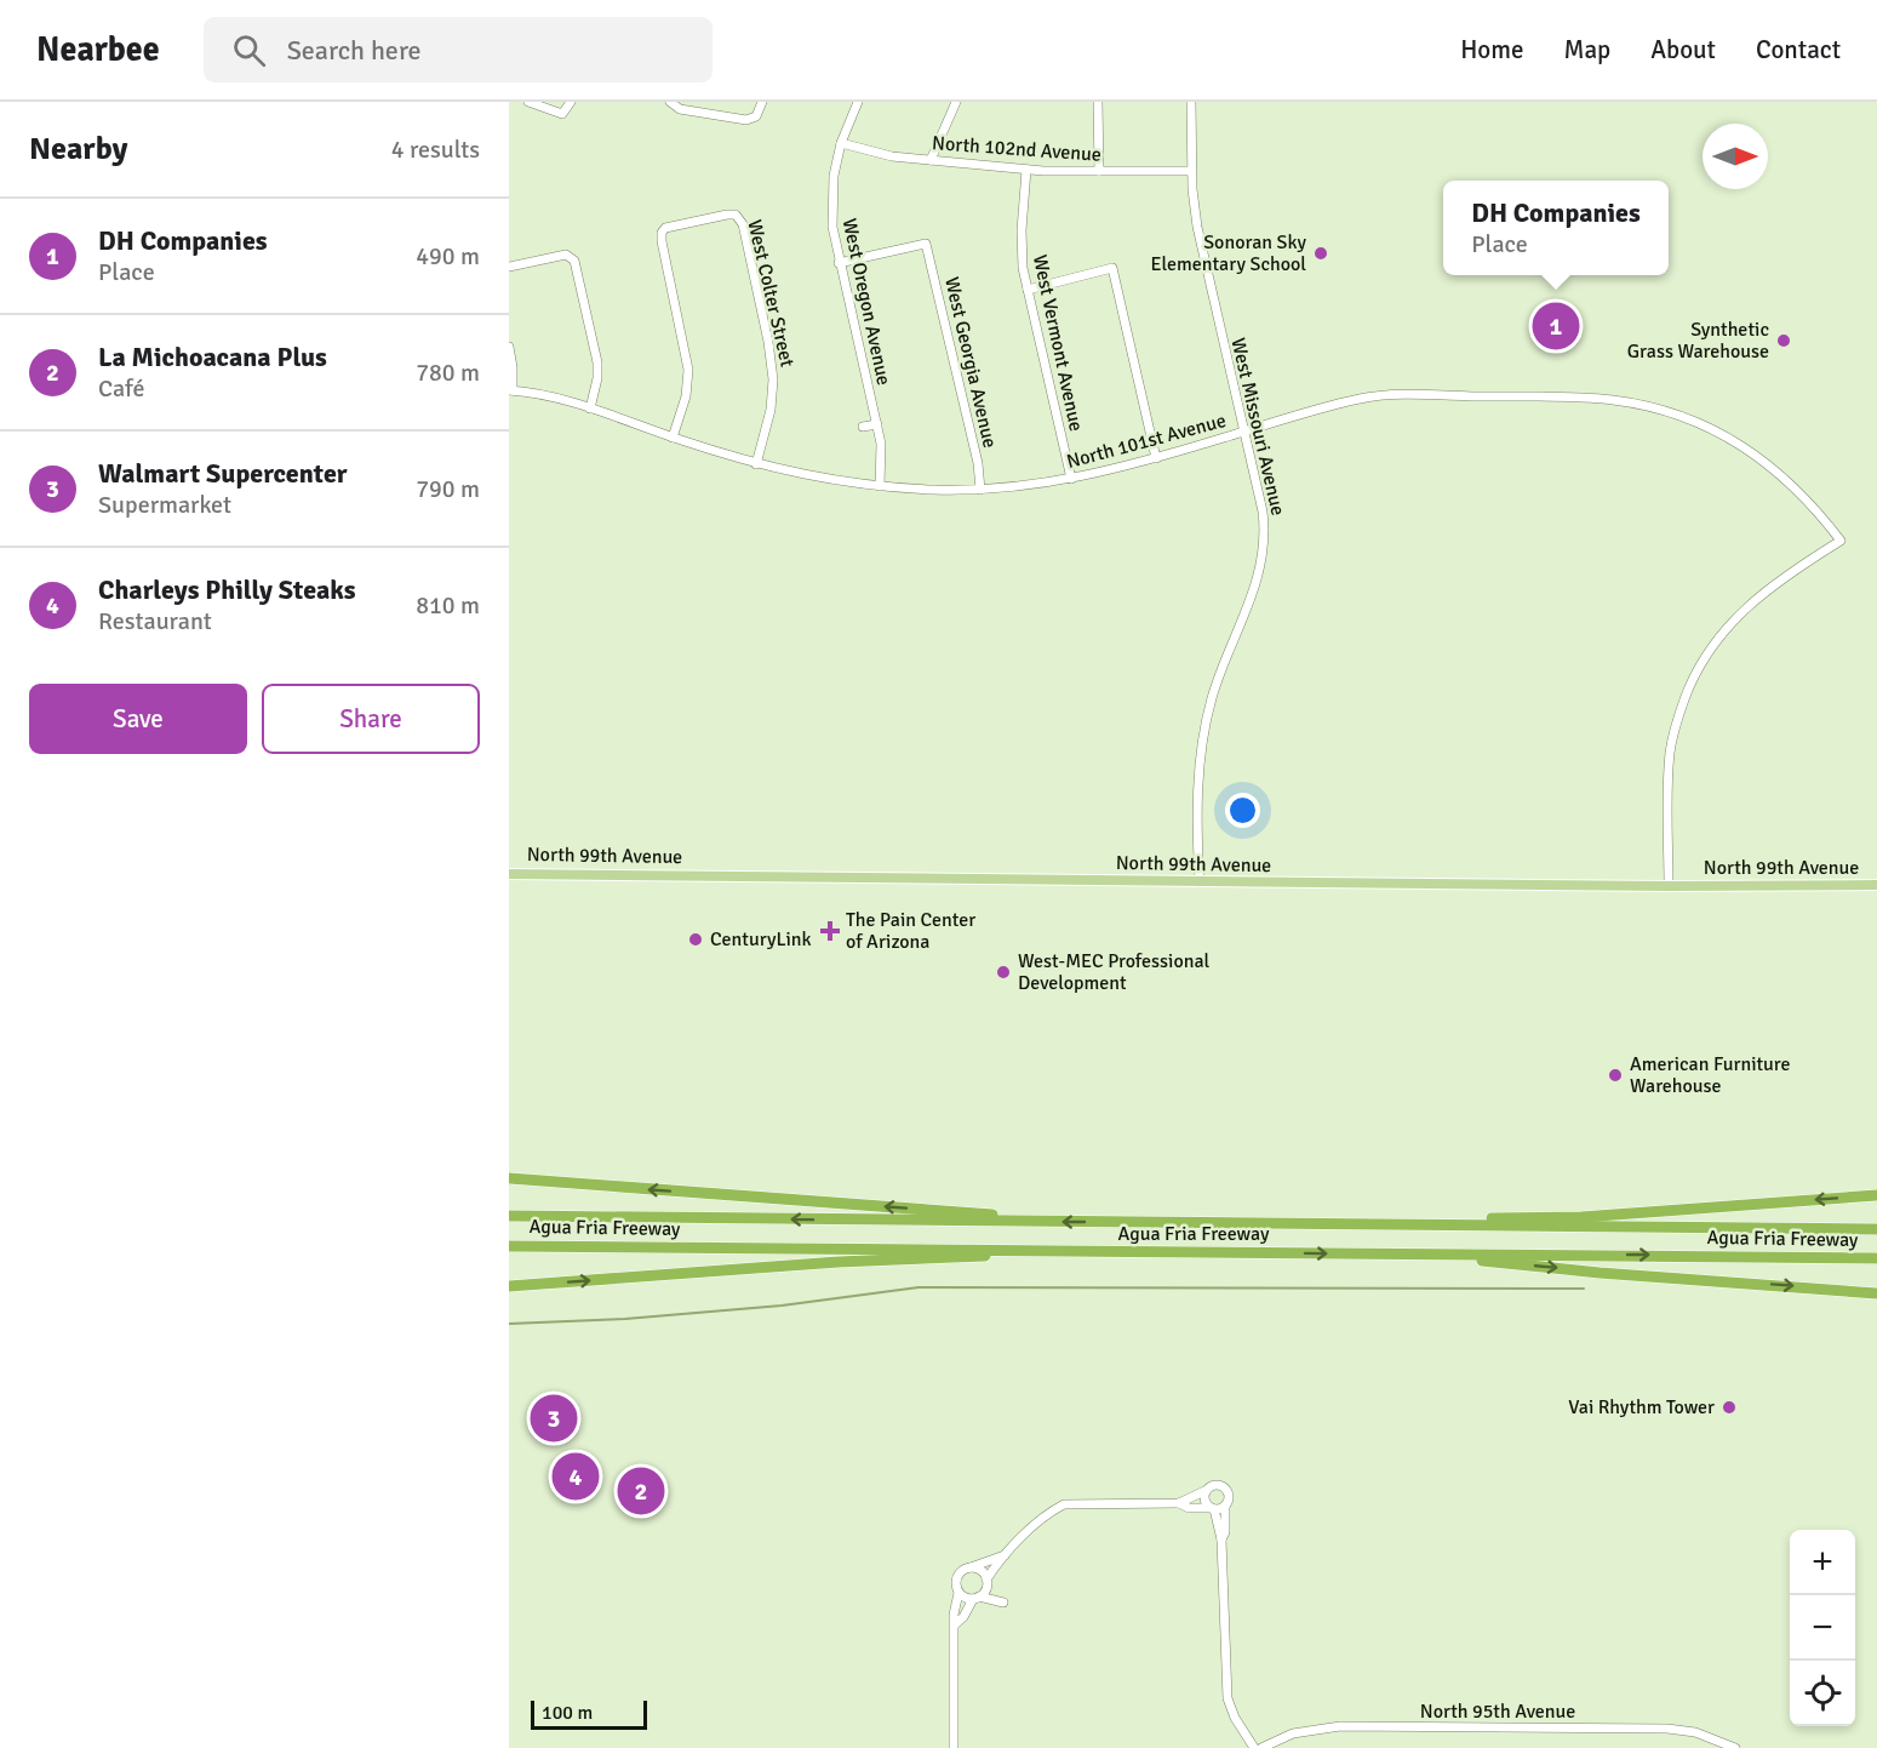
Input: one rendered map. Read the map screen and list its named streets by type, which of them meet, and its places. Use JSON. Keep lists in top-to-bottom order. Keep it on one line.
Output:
{"streets":{"highway":["Agua Fria Freeway"],"main road":["North 99th Avenue"],"street":["North 102nd Avenue","West Colter Street","West Oregon Avenue","West Vermont Avenue","West Georgia Avenue","West Missouri Avenue","North 101st Avenue","North 95th Avenue"]},"crossings":[["North 102nd Avenue","West Oregon Avenue"],["North 102nd Avenue","West Vermont Avenue"],["North 102nd Avenue","West Missouri Avenue"],["West Colter Street","North 101st Avenue"],["West Oregon Avenue","West Georgia Avenue"],["West Oregon Avenue","North 101st Avenue"],["West Vermont Avenue","North 101st Avenue"],["West Georgia Avenue","North 101st Avenue"],["West Missouri Avenue","North 101st Avenue"],["West Missouri Avenue","North 99th Avenue"],["North 101st Avenue","North 99th Avenue"]],"places":{"other":["Sonoran Sky Elementary School","Synthetic Grass Warehouse","CenturyLink","West-MEC Professional Development","American Furniture Warehouse","Vai Rhythm Tower"],"health":["The Pain Center of Arizona"]},"scale_bar":"100 m","north":"right","page":{"header":"Nearbee","search":"Search here","nav":["Home","Map","About","Contact"],"heading":["Nearby","4 results"],"popup":["DH Companies","Place"],"list":[{"mark":"1","name":"DH Companies","note":"Place","value":"490 m"},{"mark":"2","name":"La Michoacana Plus","note":"Café","value":"780 m"},{"mark":"3","name":"Walmart Supercenter","note":"Supermarket","value":"790 m"},{"mark":"4","name":"Charleys Philly Steaks","note":"Restaurant","value":"810 m"}],"pins":["1","3","4","2"],"buttons":["Save","Share"],"map_buttons":["+","−"],"scale":"100 m"}}
